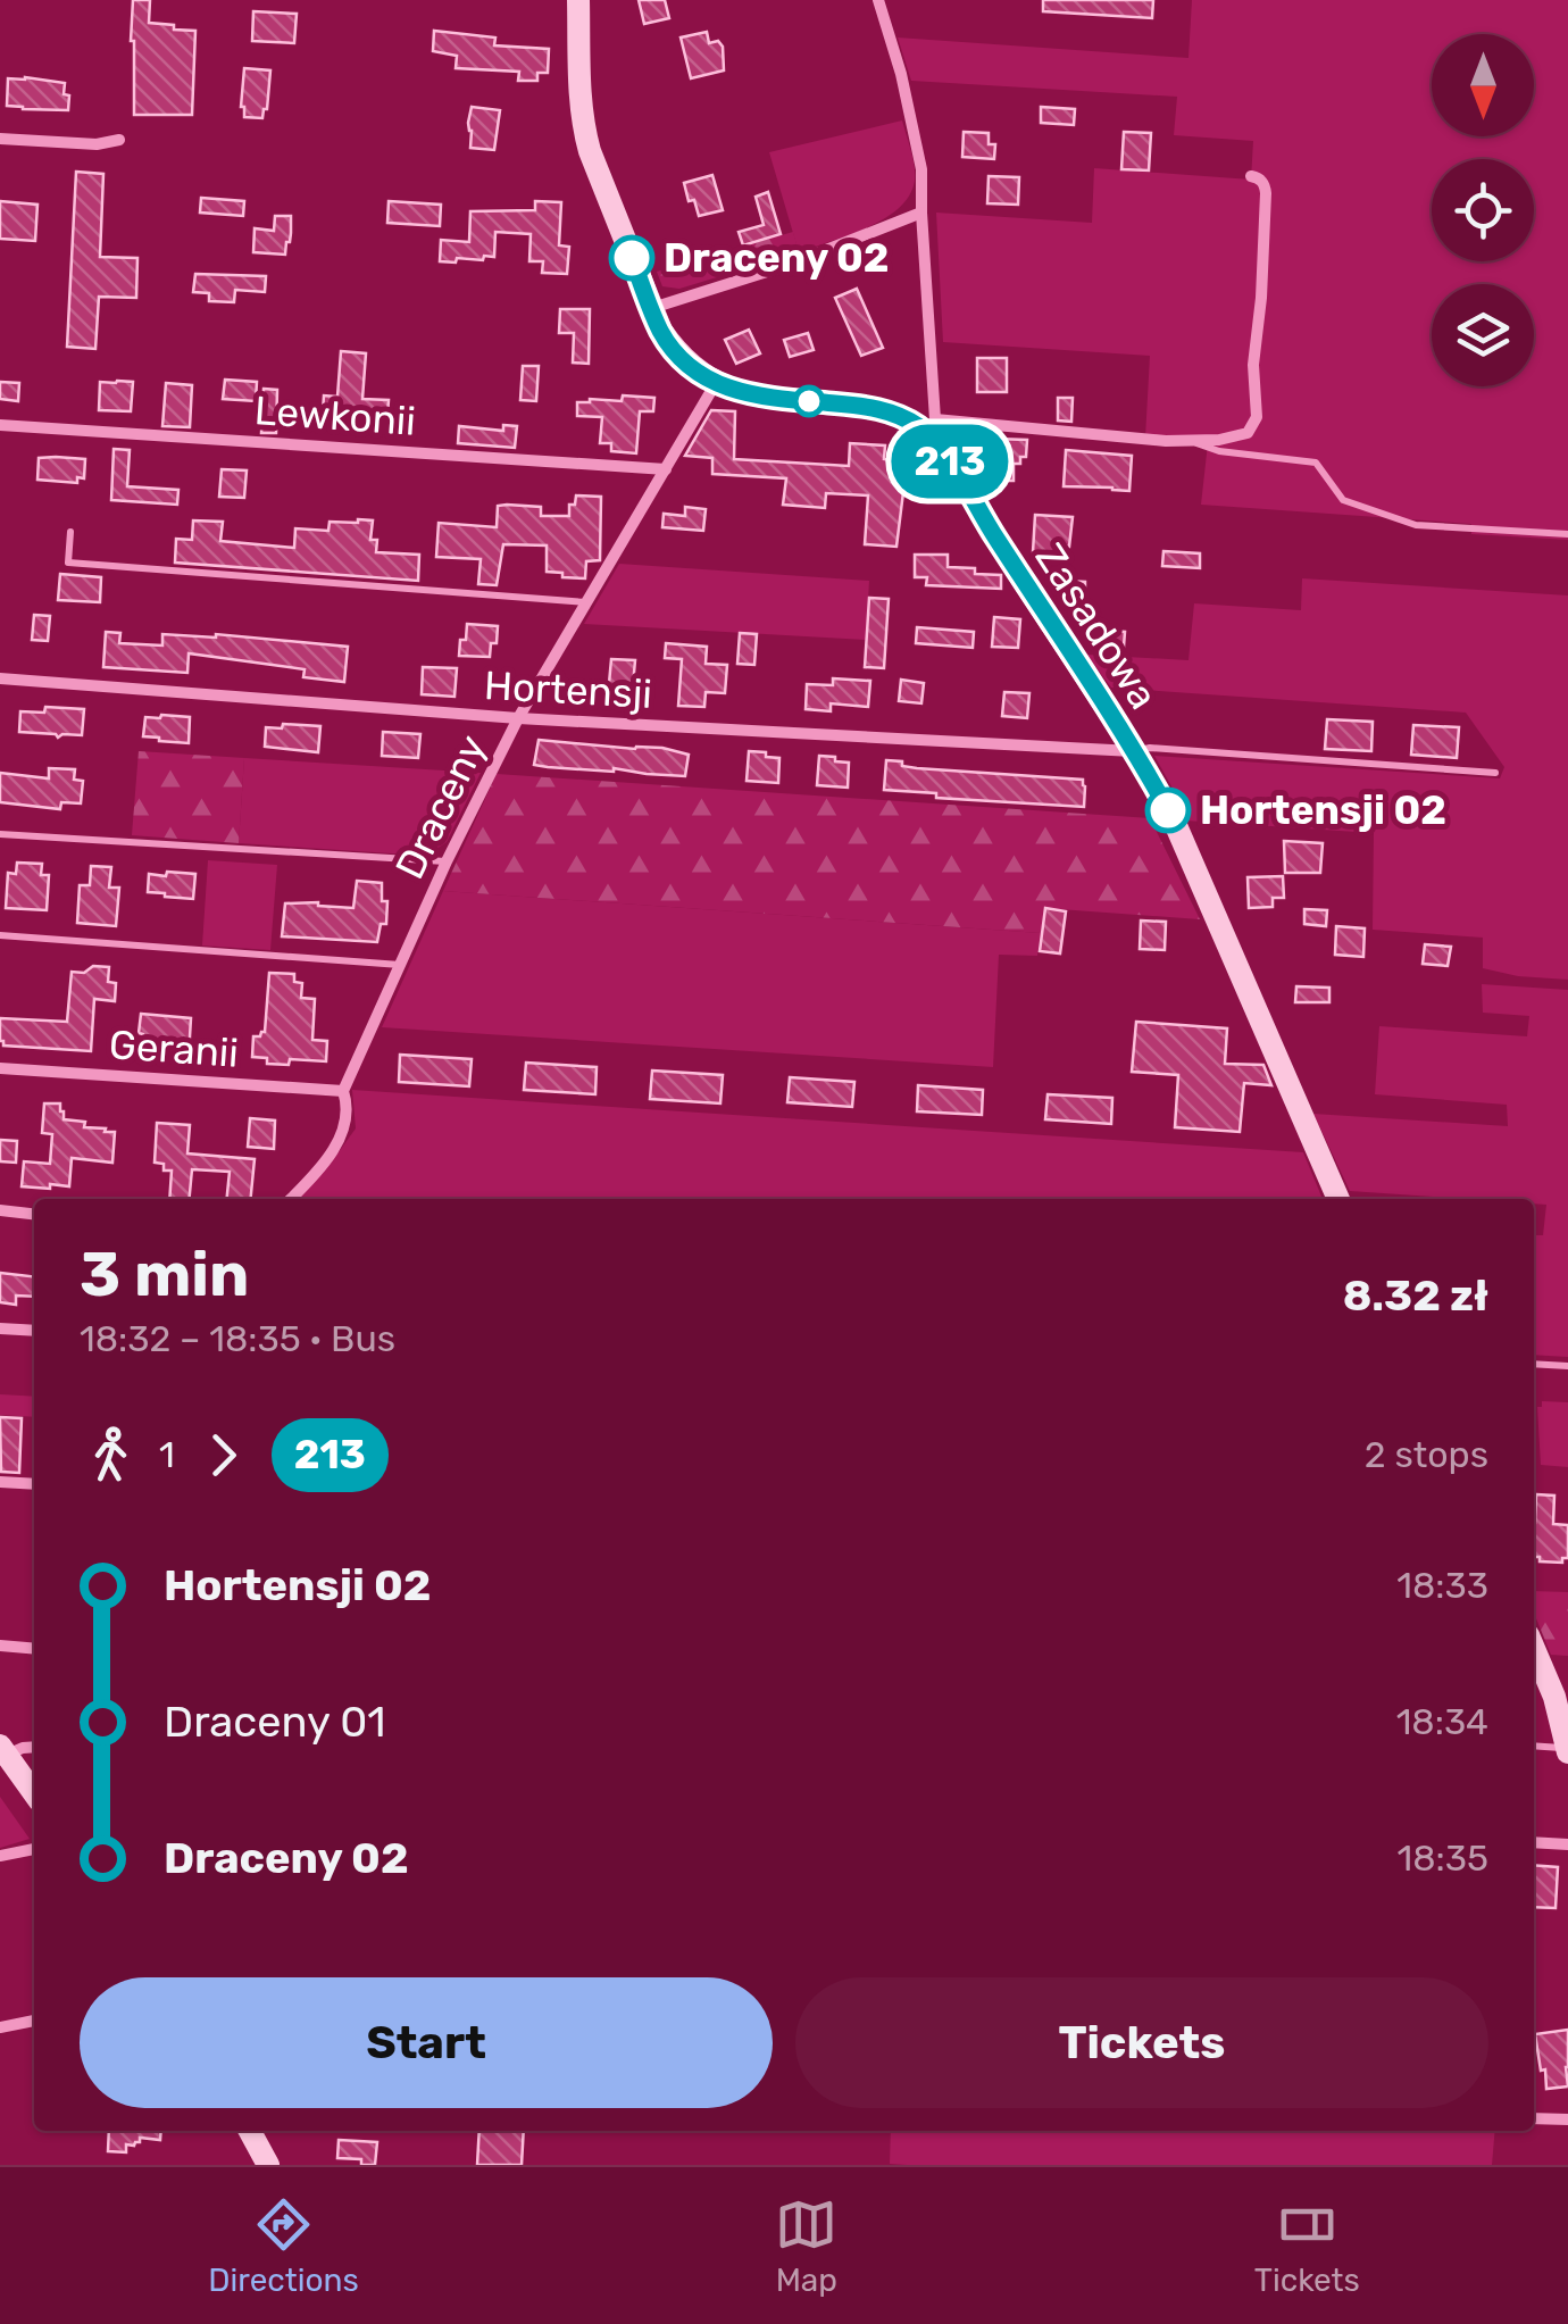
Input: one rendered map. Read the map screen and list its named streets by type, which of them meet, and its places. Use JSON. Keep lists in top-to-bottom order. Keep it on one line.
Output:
{"streets":{"street":["Lewkonii","Zasadowa","Hortensji","Draceny","Geranii"]},"crossings":[["Lewkonii","Draceny"],["Zasadowa","Hortensji"],["Zasadowa","Draceny"],["Hortensji","Draceny"],["Draceny","Geranii"]],"places":["Draceny 02","Hortensji 02"],"lines":["bus line 213"],"north":"bottom","page":{"on_map":"213","heading":["3 min","18:32 – 18:35 · Bus","8.32 zł"],"legs":["1","213","2 stops"],"list":[{"name":"Hortensji 02","value":"18:33"},{"name":"Draceny 01","value":"18:34"},{"name":"Draceny 02","value":"18:35"}],"buttons":["Start","Tickets"],"tabs":["Directions","Map","Tickets"]}}
